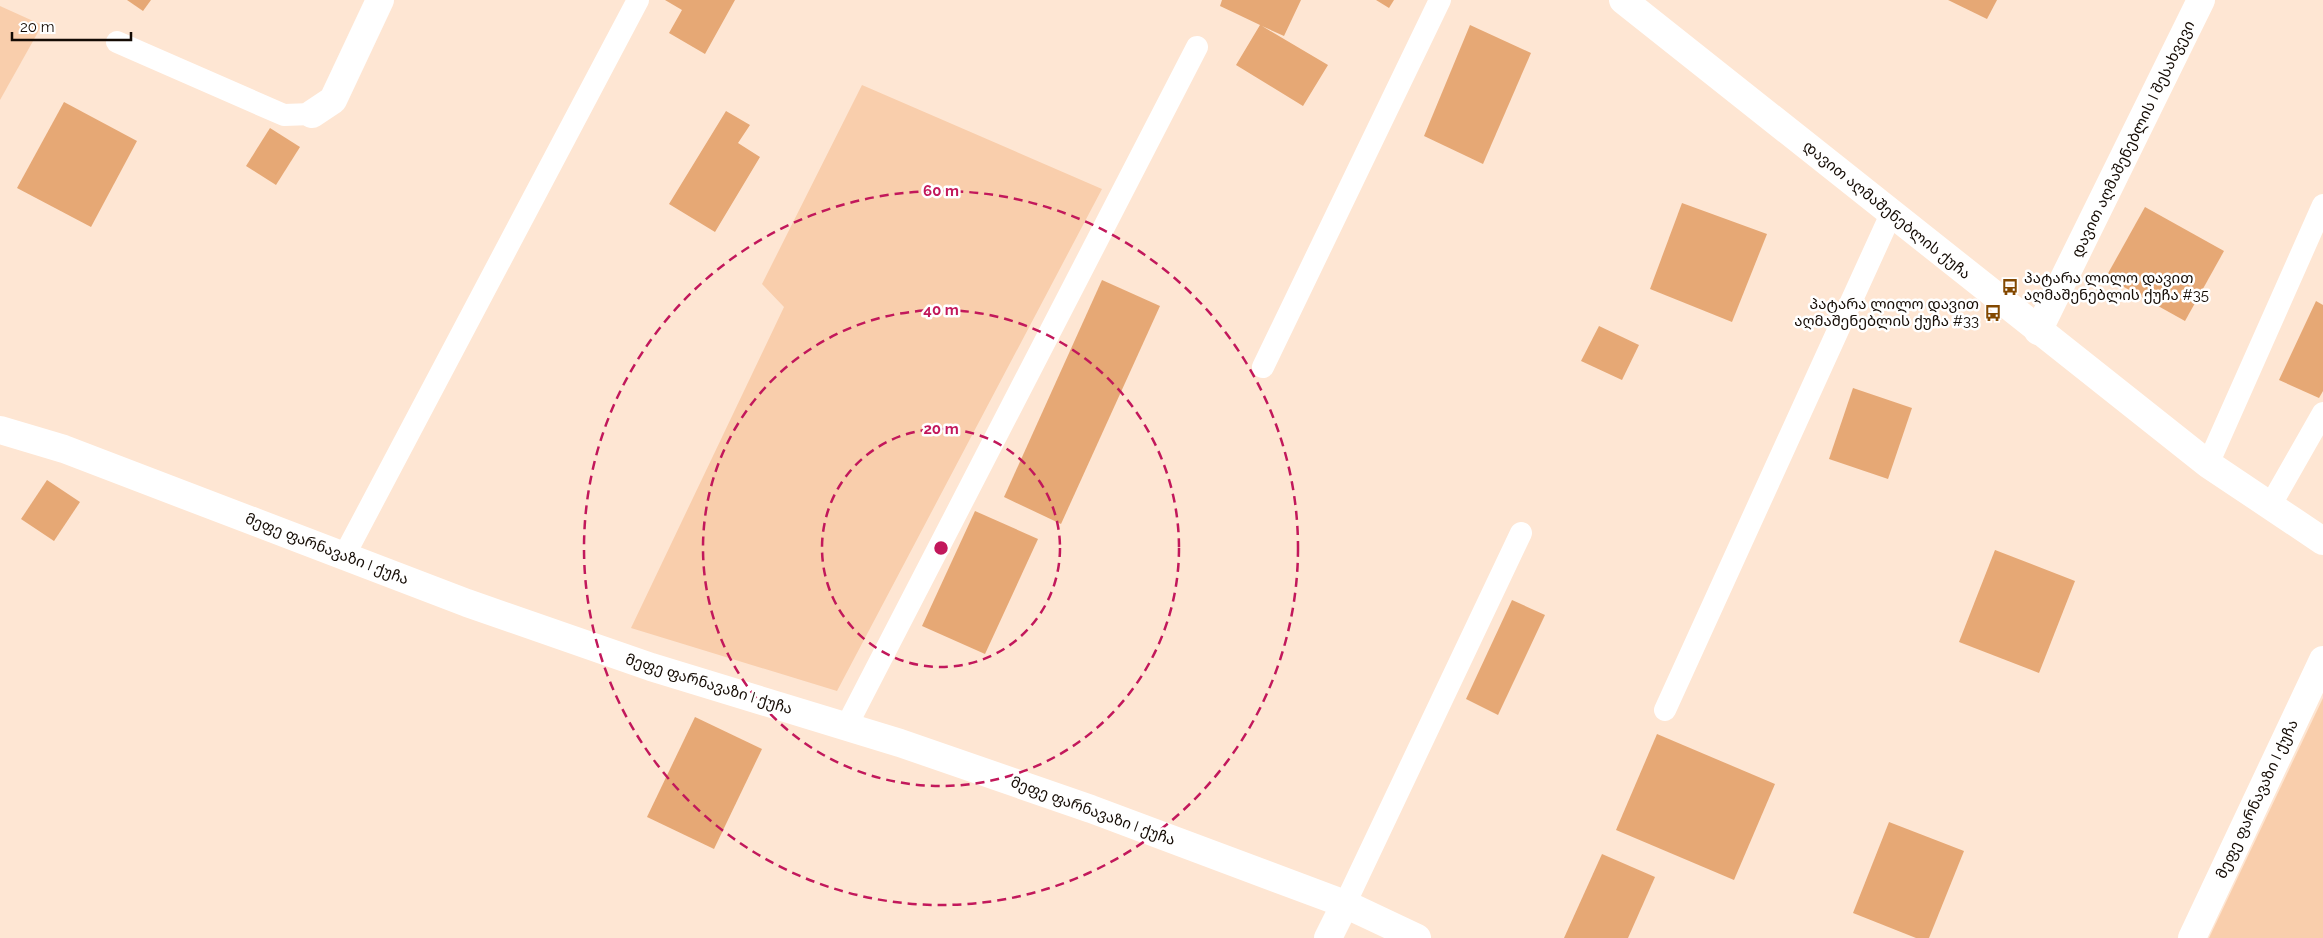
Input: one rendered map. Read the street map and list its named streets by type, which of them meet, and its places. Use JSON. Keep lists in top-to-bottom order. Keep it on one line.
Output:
{"streets":{"street":["დავით აღმაშენებლის I შესახვევი","დავით აღმაშენებლის ქუჩა","მეფე ფარნავაზი I ქუჩა"]},"crossings":[["დავით აღმაშენებლის I შესახვევი","დავით აღმაშენებლის ქუჩა"]],"places":{"bus stop":["პატარა ლილო დავით აღმაშენებლის ქუჩა #35","პატარა ლილო დავით აღმაშენებლის ქუჩა #33"]},"scale_bar":"20 m","rings":["60 m","40 m","20 m"]}
